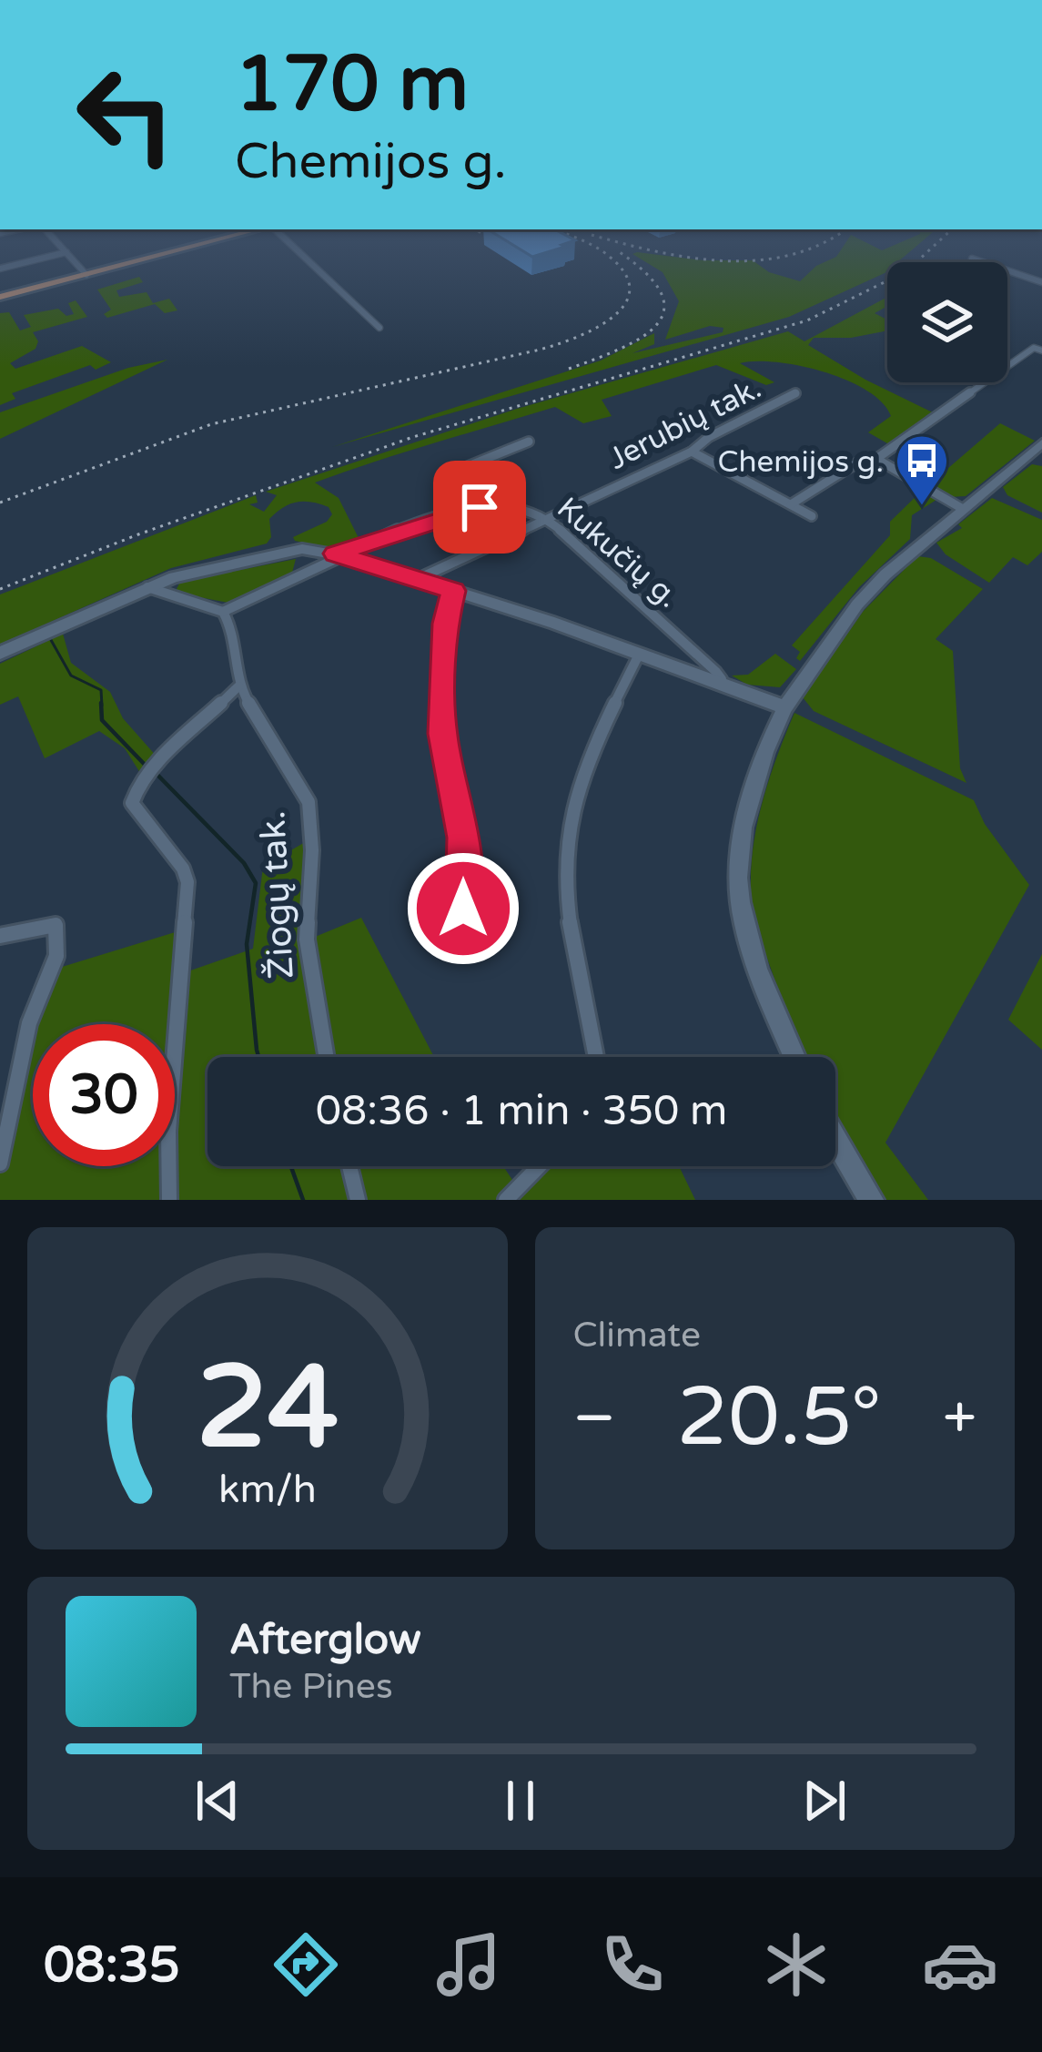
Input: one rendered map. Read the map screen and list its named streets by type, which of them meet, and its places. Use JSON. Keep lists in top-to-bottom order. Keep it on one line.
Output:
{"streets":{"street":["Jerubių tak.","Kukučių g.","Žiogų tak."]},"crossings":[["Jerubių tak.","Kukučių g."],["Kukučių g.","Žiogų tak."]],"places":{"bus stop":["Chemijos g."]},"page":{"turn":["170 m","Chemijos g."],"limit":"30","trip":"08:36 · 1 min · 350 m","tile":"Climate","heat":["−","20.5°","+"],"song":["Afterglow","The Pines"],"tabs":"08:35","gauge":["24","km/h"]}}
